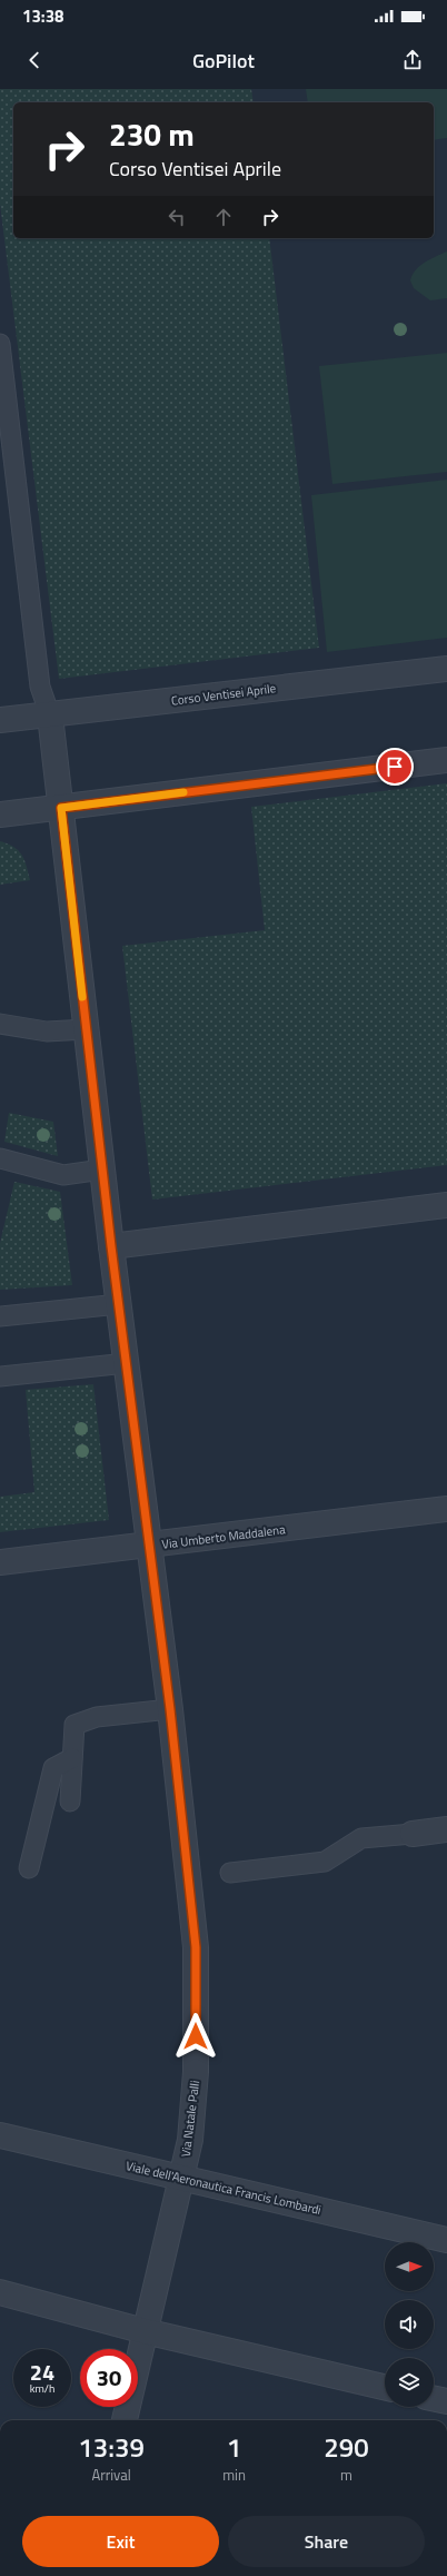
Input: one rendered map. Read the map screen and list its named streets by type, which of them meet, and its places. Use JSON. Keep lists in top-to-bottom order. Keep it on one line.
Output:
{"streets":{"street":["Corso Ventisei Aprile","Via Umberto Maddalena","Via Natale Palli","Viale dell'Aeronautica Francis Lombardi"]},"crossings":[["Corso Ventisei Aprile","Via Natale Palli"],["Via Umberto Maddalena","Via Natale Palli"],["Via Natale Palli","Viale dell'Aeronautica Francis Lombardi"]],"north":"right","page":{"status":"13:38","header":"GoPilot","turn":["230 m","Corso Ventisei Aprile"],"speed":"24 km/h","limit":"30","eta":["13:39","Arrival","1","min","290","m"],"buttons":["Exit","Share"]}}
